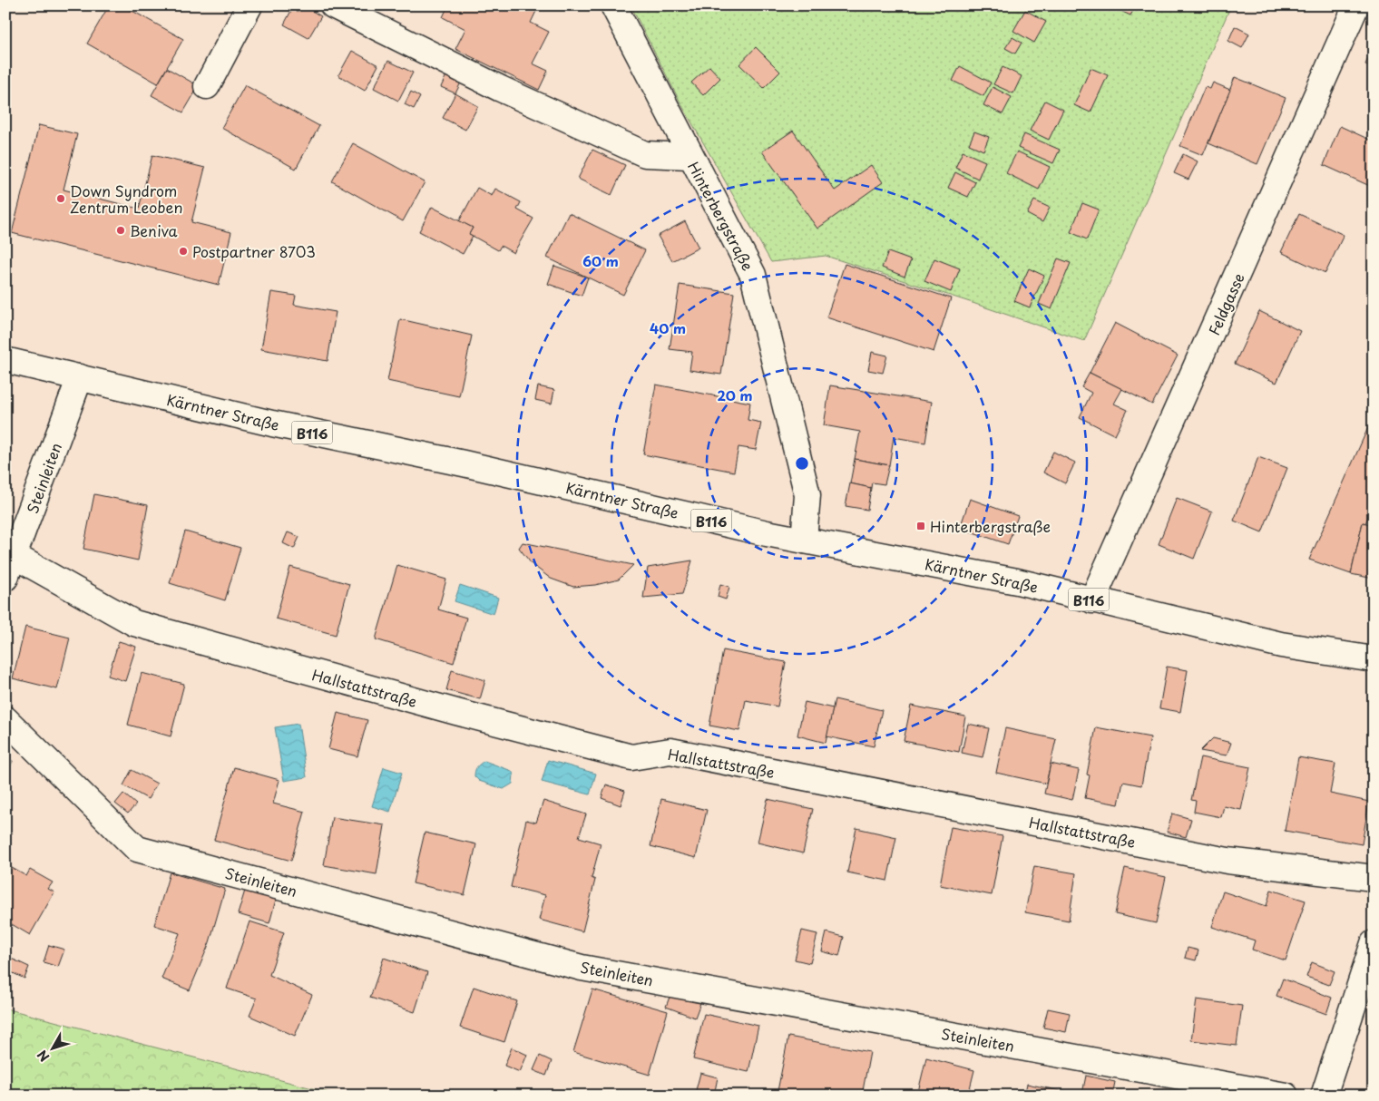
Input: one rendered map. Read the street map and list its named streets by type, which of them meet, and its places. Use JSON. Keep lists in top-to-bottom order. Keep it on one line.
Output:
{"streets":{"street":["Hinterbergstraße","Feldgasse","Kärntner Straße","B116","Steinleiten","Hallstattstraße"]},"crossings":[["Hinterbergstraße","Kärntner Straße"],["Feldgasse","Kärntner Straße"],["Kärntner Straße","Steinleiten"],["Steinleiten","Hallstattstraße"]],"places":{"other":["Down Syndrom Zentrum Leoben","Beniva","Postpartner 8703"],"transit":["Hinterbergstraße"]},"north":"bottom left","rings":["60 m","40 m","20 m"]}
